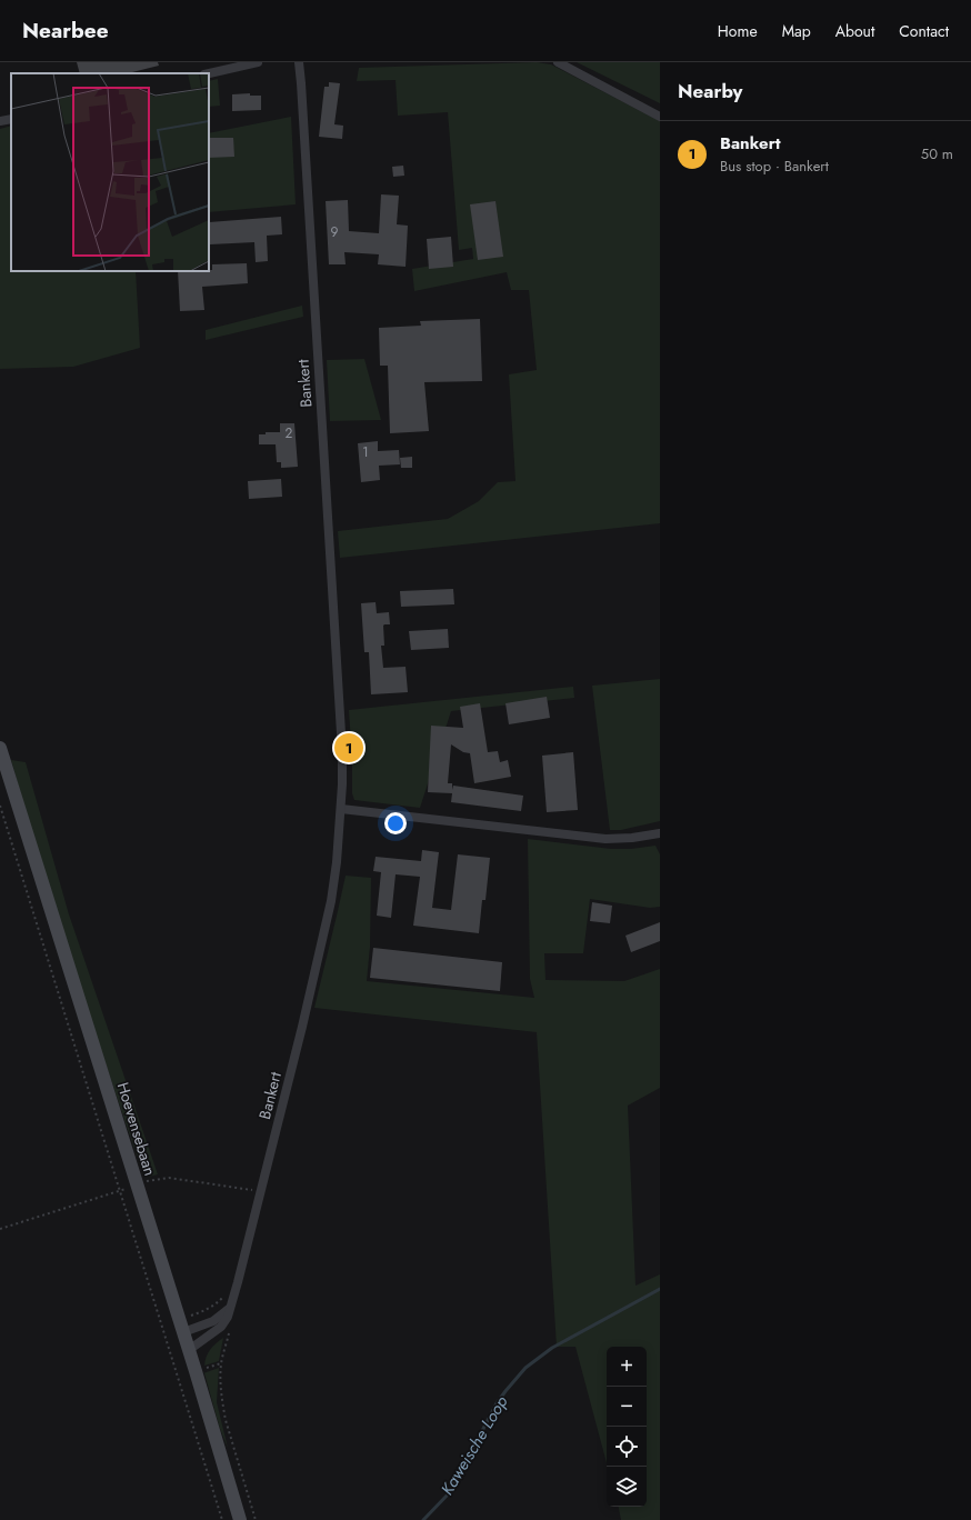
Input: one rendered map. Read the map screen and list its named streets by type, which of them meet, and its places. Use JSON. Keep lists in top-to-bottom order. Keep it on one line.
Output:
{"streets":{"main road":["Hoevensebaan"],"street":["Bankert"]},"crossings":[["Bankert","Hoevensebaan"]],"water":["Kaweische Loop"],"house_numbers":["9","2","1"],"page":{"header":"Nearbee","nav":["Home","Map","About","Contact"],"heading":"Nearby","list":[{"mark":"1","name":"Bankert","note":"Bus stop · Bankert","value":"50 m"}],"pins":"1","map_buttons":["+","−"]}}
